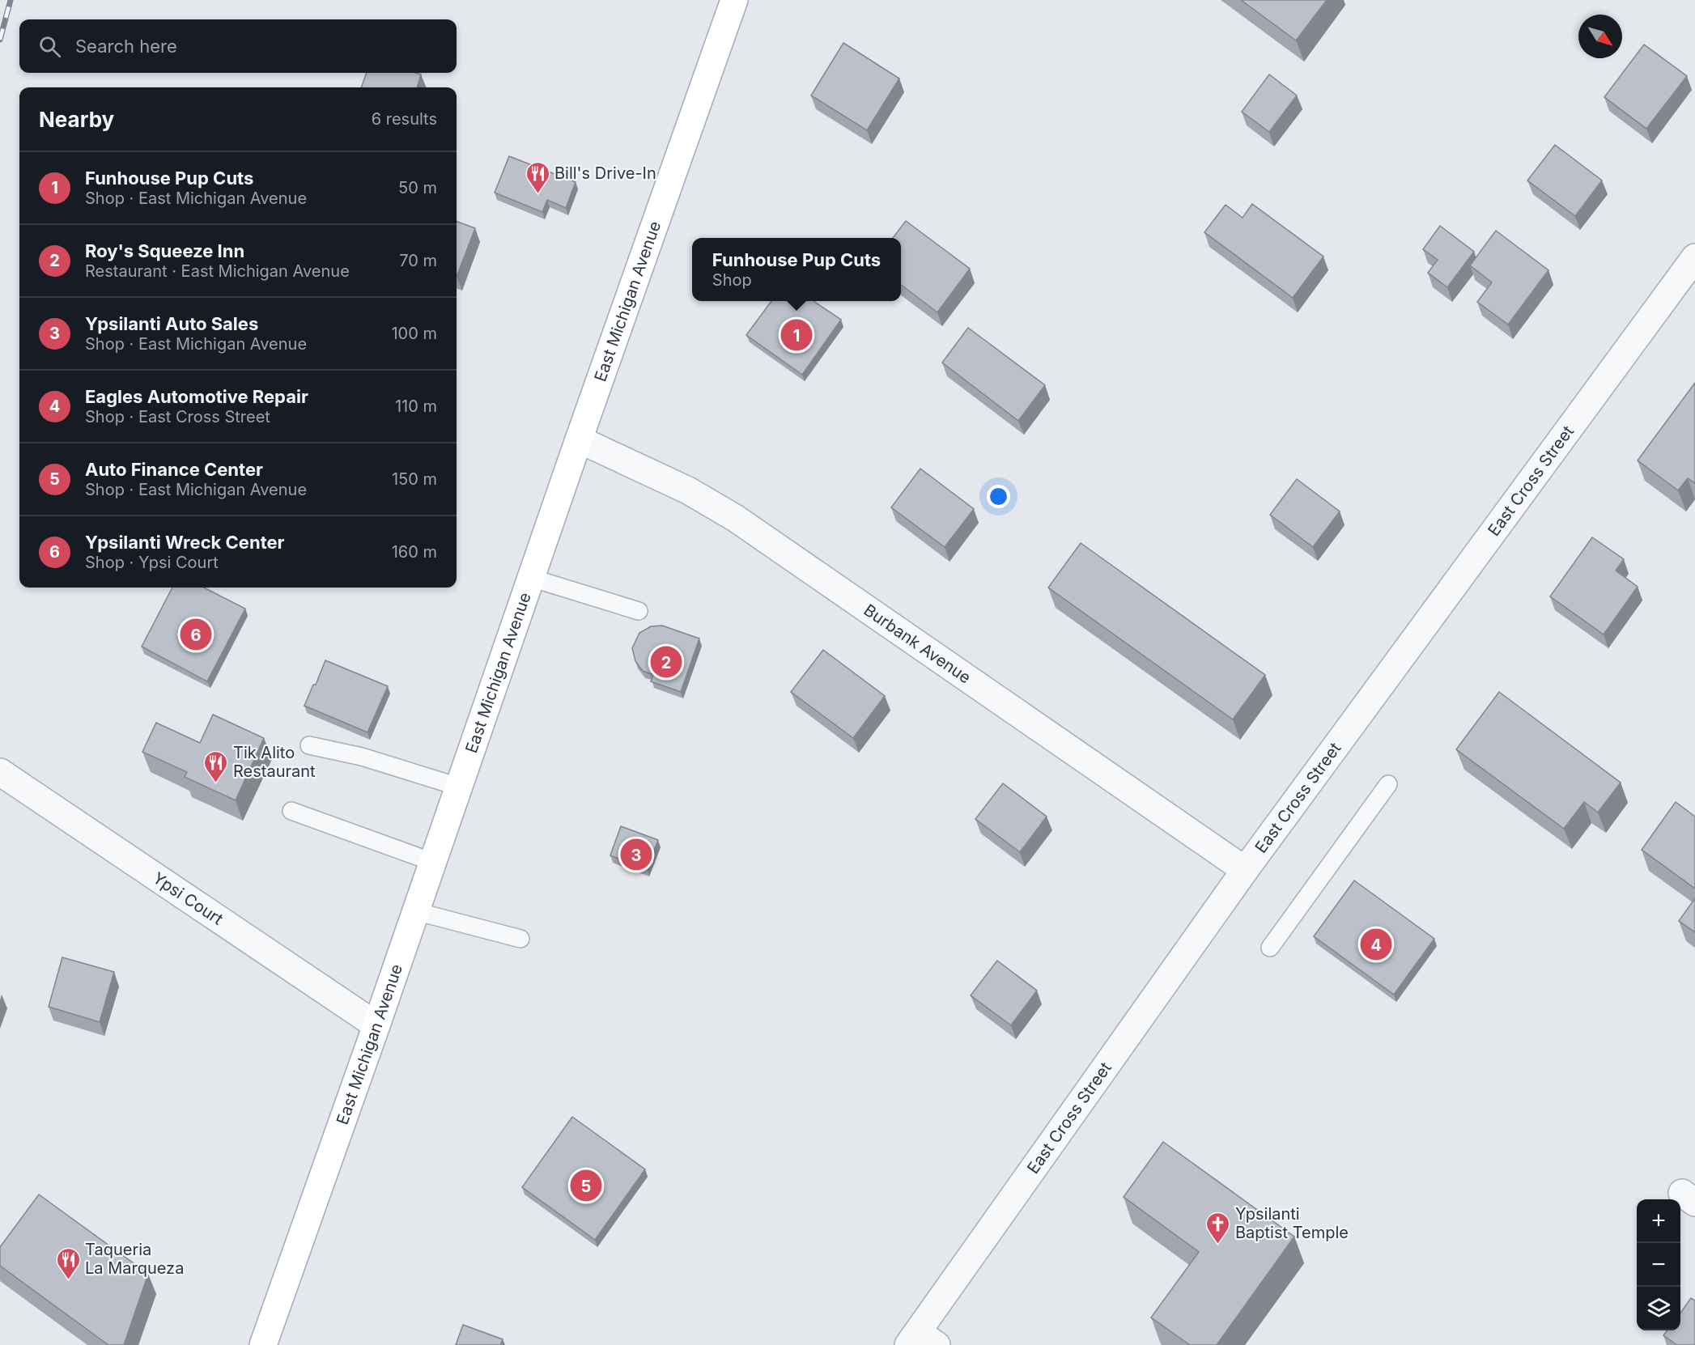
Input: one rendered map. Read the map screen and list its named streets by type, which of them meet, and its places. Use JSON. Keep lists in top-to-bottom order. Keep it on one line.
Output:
{"streets":{"main road":["East Michigan Avenue"],"street":["East Cross Street","Burbank Avenue","Ypsi Court"]},"crossings":[["East Michigan Avenue","Burbank Avenue"],["East Michigan Avenue","Ypsi Court"],["East Cross Street","Burbank Avenue"]],"places":{"restaurant":["Bill's Drive-In","Tik Alito Restaurant","Taqueria La Marqueza"],"church":["Ypsilanti Baptist Temple"]},"north":"bottom right","page":{"search":"Search here","heading":["Nearby","6 results"],"list":[{"mark":"1","name":"Funhouse Pup Cuts","note":"Shop · East Michigan Avenue","value":"50 m"},{"mark":"2","name":"Roy's Squeeze Inn","note":"Restaurant · East Michigan Avenue","value":"70 m"},{"mark":"3","name":"Ypsilanti Auto Sales","note":"Shop · East Michigan Avenue","value":"100 m"},{"mark":"4","name":"Eagles Automotive Repair","note":"Shop · East Cross Street","value":"110 m"},{"mark":"5","name":"Auto Finance Center","note":"Shop · East Michigan Avenue","value":"150 m"},{"mark":"6","name":"Ypsilanti Wreck Center","note":"Shop · Ypsi Court","value":"160 m"}],"popup":["Funhouse Pup Cuts","Shop"],"pins":["1","6","2","3","4","5"],"map_buttons":["+","−"]}}
